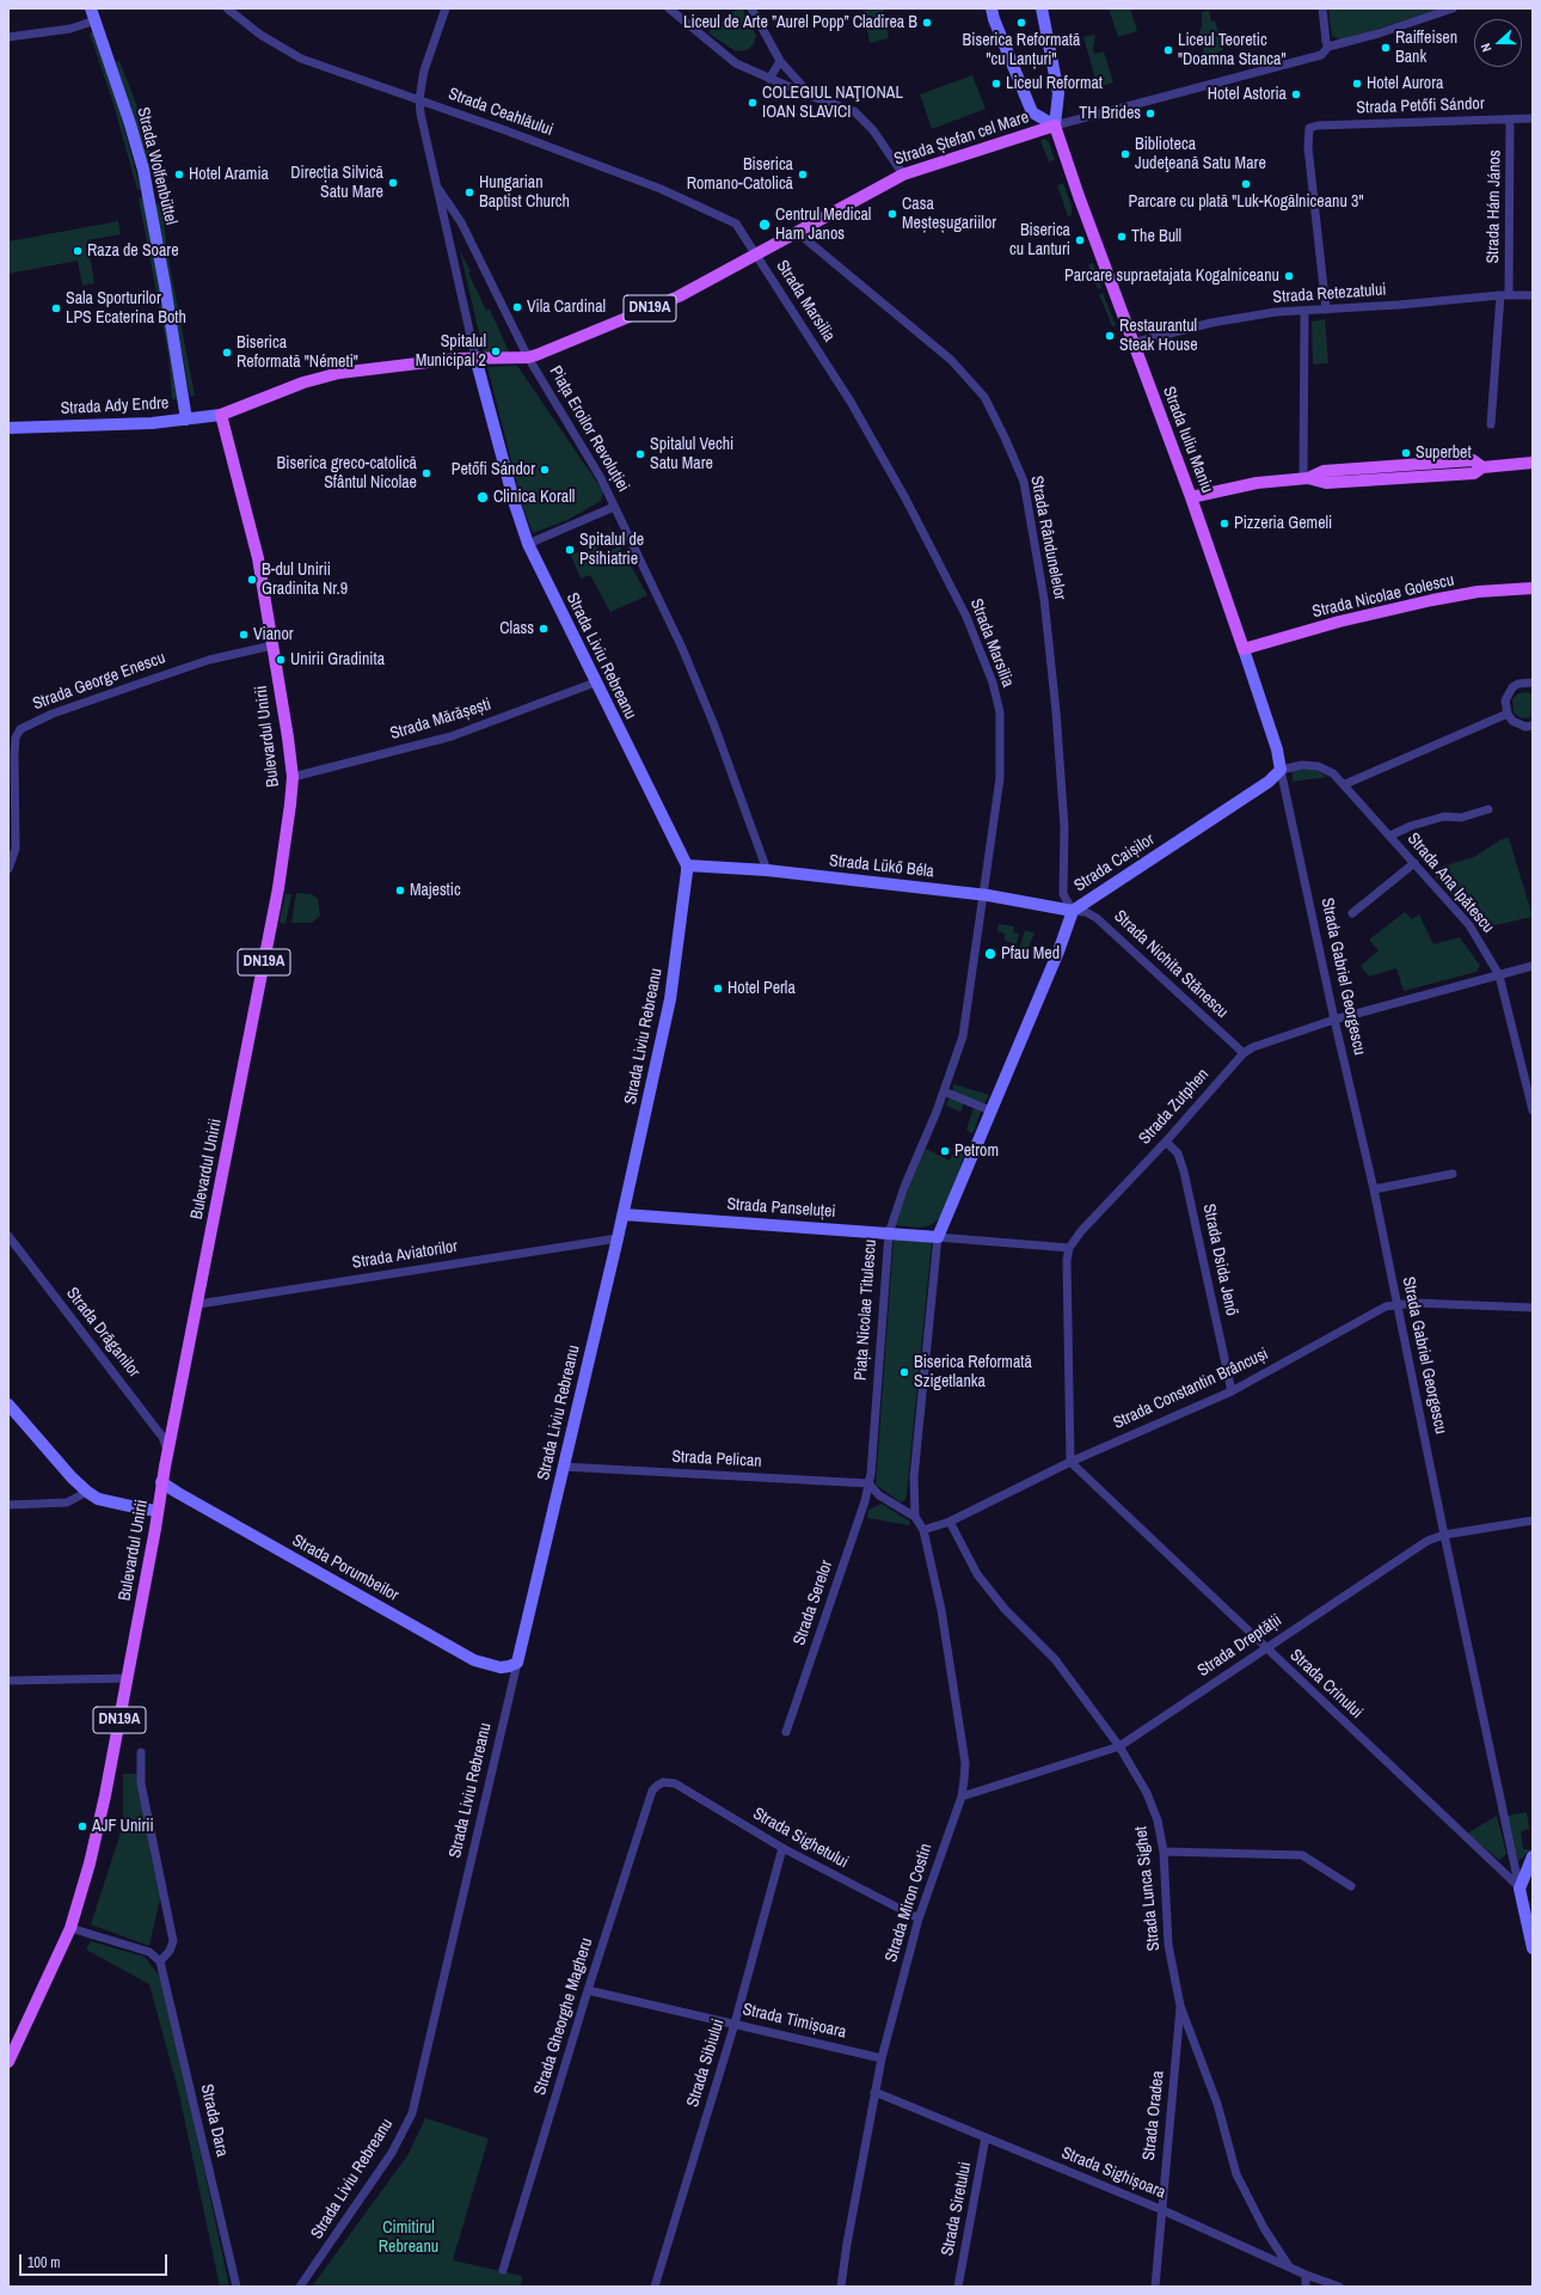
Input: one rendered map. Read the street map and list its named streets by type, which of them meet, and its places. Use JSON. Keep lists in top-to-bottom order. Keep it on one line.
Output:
{"streets":{"main road":["Strada Ștefan cel Mare","Strada Wolfenbüttel","DN19A","Strada Ady Endre","Piața Eroilor Revoluției","Strada Iuliu Maniu","Strada Nicolae Golescu","Strada Liviu Rebreanu","Bulevardul Unirii","Strada Caișilor","Strada Lükő Béla","Strada Gabriel Georgescu","Strada Panseluței","Strada Porumbeilor"],"street":["Strada Petőfi Sándor","Strada Ceahlăului","Strada Hám János","Strada Retezatului","Strada Marsilia","Strada Rândunelelor","Strada George Enescu","Strada Mărășești","Strada Ana Ipătescu","Strada Nichita Stănescu","Strada Zutphen","Strada Aviatorilor","Strada Dsida Jenő","Piața Nicolae Titulescu","Strada Drăganilor","Strada Constantin Brâncuși","Strada Pelican","Strada Serelor","Strada Dreptății","Strada Crinului","Strada Sighetului","Strada Lunca Sighet","Strada Miron Costin","Strada Gheorghe Magheru","Strada Timișoara","Strada Sibiului","Strada Oradea","Strada Dara","Strada Sighișoara","Strada Siretului"]},"crossings":[["Strada Petőfi Sándor","Strada Hám János"],["Strada Petőfi Sándor","Strada Retezatului"],["Strada Ceahlăului","Strada Ștefan cel Mare"],["Strada Ceahlăului","Strada Marsilia"],["Strada Ceahlăului","Piața Eroilor Revoluției"],["Strada Ștefan cel Mare","Strada Marsilia"],["Strada Ștefan cel Mare","Strada Ady Endre"],["Strada Ștefan cel Mare","Piața Eroilor Revoluției"],["Strada Ștefan cel Mare","Strada Iuliu Maniu"],["Strada Ștefan cel Mare","Strada Rândunelelor"],["Strada Ștefan cel Mare","Bulevardul Unirii"],["Strada Wolfenbüttel","Strada Ady Endre"],["Strada Hám János","Strada Retezatului"],["Strada Retezatului","Strada Iuliu Maniu"],["Strada Marsilia","Strada Lükő Béla"],["Strada Marsilia","Piața Nicolae Titulescu"],["DN19A","Bulevardul Unirii"],["Strada Ady Endre","Bulevardul Unirii"],["Piața Eroilor Revoluției","Strada Liviu Rebreanu"],["Strada Iuliu Maniu","Strada Nicolae Golescu"],["Strada Iuliu Maniu","Strada Caișilor"],["Strada Iuliu Maniu","Strada Ana Ipătescu"],["Strada Iuliu Maniu","Strada Gabriel Georgescu"],["Strada Rândunelelor","Strada Caișilor"],["Strada Rândunelelor","Strada Lükő Béla"],["Strada Rândunelelor","Strada Nichita Stănescu"],["Strada Liviu Rebreanu","Strada Mărășești"],["Strada Liviu Rebreanu","Strada Lükő Béla"],["Strada Liviu Rebreanu","Strada Panseluței"],["Strada Liviu Rebreanu","Strada Aviatorilor"],["Strada Liviu Rebreanu","Strada Pelican"],["Strada Liviu Rebreanu","Strada Porumbeilor"],["Strada George Enescu","Bulevardul Unirii"],["Strada Mărășești","Bulevardul Unirii"],["Bulevardul Unirii","Strada Aviatorilor"],["Bulevardul Unirii","Strada Drăganilor"],["Bulevardul Unirii","Strada Porumbeilor"],["Strada Caișilor","Strada Lükő Béla"],["Strada Caișilor","Strada Ana Ipătescu"],["Strada Caișilor","Strada Nichita Stănescu"],["Strada Caișilor","Strada Gabriel Georgescu"],["Strada Lükő Béla","Strada Nichita Stănescu"],["Strada Ana Ipătescu","Strada Gabriel Georgescu"],["Strada Ana Ipătescu","Strada Zutphen"],["Strada Nichita Stănescu","Strada Zutphen"],["Strada Gabriel Georgescu","Strada Zutphen"],["Strada Gabriel Georgescu","Strada Constantin Brâncuși"],["Strada Gabriel Georgescu","Strada Dreptății"],["Strada Gabriel Georgescu","Strada Crinului"],["Strada Zutphen","Strada Dsida Jenő"],["Strada Zutphen","Strada Constantin Brâncuși"],["Strada Zutphen","Strada Crinului"],["Strada Panseluței","Piața Nicolae Titulescu"],["Strada Dsida Jenő","Strada Constantin Brâncuși"],["Piața Nicolae Titulescu","Strada Pelican"],["Piața Nicolae Titulescu","Strada Serelor"],["Strada Constantin Brâncuși","Strada Crinului"],["Strada Constantin Brâncuși","Strada Lunca Sighet"],["Strada Constantin Brâncuși","Strada Miron Costin"],["Strada Pelican","Strada Serelor"],["Strada Dreptății","Strada Crinului"],["Strada Dreptății","Strada Lunca Sighet"],["Strada Dreptății","Strada Miron Costin"],["Strada Sighetului","Strada Miron Costin"],["Strada Sighetului","Strada Gheorghe Magheru"],["Strada Sighetului","Strada Sibiului"],["Strada Lunca Sighet","Strada Oradea"],["Strada Lunca Sighet","Strada Sighișoara"],["Strada Miron Costin","Strada Timișoara"],["Strada Miron Costin","Strada Sighișoara"],["Strada Gheorghe Magheru","Strada Timișoara"],["Strada Timișoara","Strada Sibiului"],["Strada Oradea","Strada Sighișoara"],["Strada Sighișoara","Strada Siretului"]],"parks":["Cimitirul Rebreanu"],"places":["Liceul de Arte ”Aurel Popp” Cladirea B","Biserica Reformată \"cu Lanțuri\"","Raiffeisen Bank","Liceul Teoretic \"Doamna Stanca\"","Liceul Reformat","Hotel Aurora","Hotel Astoria","COLEGIUL NAŢIONAL IOAN SLAVICI","TH Brides","Biblioteca Judeţeană Satu Mare","Hotel Aramia","Biserica Romano-Catolică","Direcția Silvică Satu Mare","Parcare cu plată \"Luk-Kogălniceanu 3\"","Hungarian Baptist Church","Casa Meșteșugariilor","Centrul Medical Ham Janos","The Bull","Biserica cu Lanturi","Raza de Soare","Parcare supraetajata Kogalniceanu","Vila Cardinal","Sala Sporturilor LPS Ecaterina Both","Restaurantul Steak House","Spitalul Municipal 2","Biserica Reformată \"Németi\"","Superbet","Spitalul Vechi Satu Mare","Petőfi Sándor","Biserica greco-catolică Sfântul Nicolae","Clinica Korall","Pizzeria Gemeli","Spitalul de Psihiatrie","B-dul Unirii Gradinita Nr.9","Class","Vianor","Unirii Gradinita","Majestic","Pfau Med","Hotel Perla","Petrom","Biserica Reformată Szigetlanka","AJF Unirii"],"scale_bar":"100 m","north":"left"}
